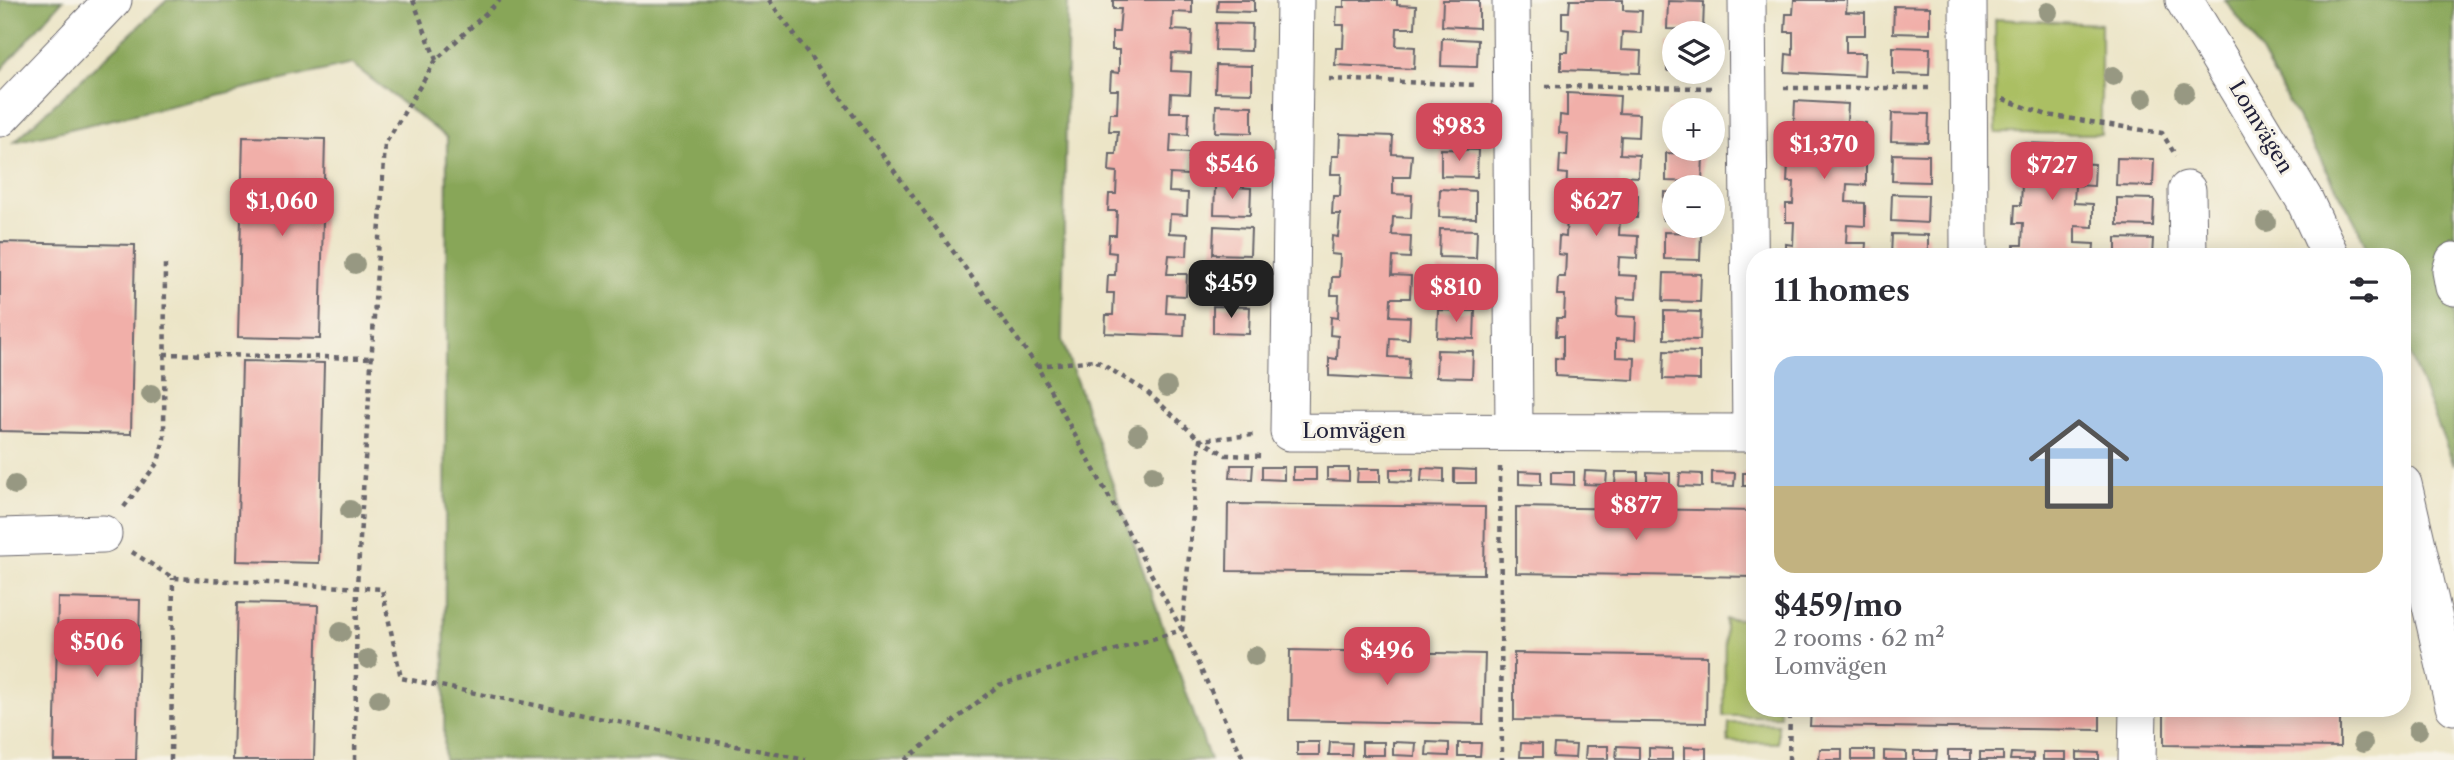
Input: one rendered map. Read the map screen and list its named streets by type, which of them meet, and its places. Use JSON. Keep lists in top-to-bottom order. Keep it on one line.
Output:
{"streets":{"street":["Lomvägen"]},"page":{"map_buttons":["+","−"],"price":["$983","$1,370","$546","$727","$1,060","$627","$459","$810","$877","$506","$496"],"heading":"11 homes","list":[{"name":"$459/mo","note":"2 rooms · 62 m² · Lomvägen"}]}}
